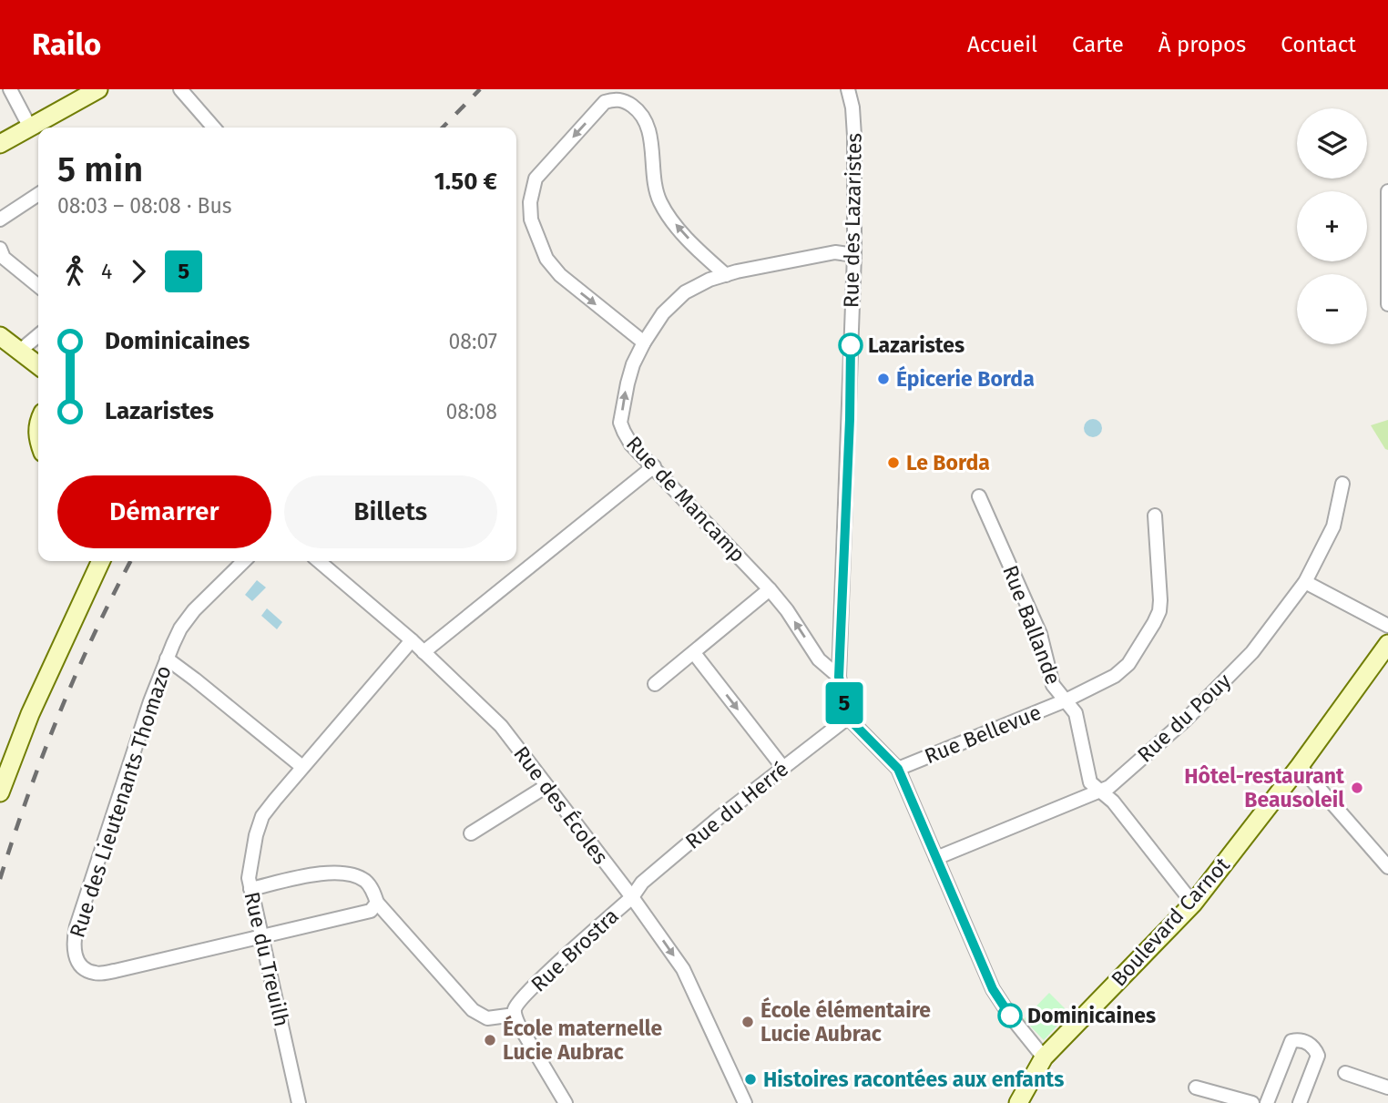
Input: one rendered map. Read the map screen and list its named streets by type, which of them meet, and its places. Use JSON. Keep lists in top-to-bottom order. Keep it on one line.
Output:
{"streets":{"street":["Rue des Lazaristes","Rue de Mancamp","Rue Ballande","Rue du Pouy","Rue Bellevue","Rue des Lieutenants Thomazo","Rue des Écoles","Rue du Herré","Boulevard Carnot","Rue Brostra","Rue du Treuilh"]},"crossings":[["Rue des Lazaristes","Rue de Mancamp"],["Rue des Lazaristes","Rue du Herré"],["Rue Ballande","Rue du Pouy"],["Rue Ballande","Rue Bellevue"],["Rue Ballande","Boulevard Carnot"],["Rue des Lieutenants Thomazo","Rue du Treuilh"],["Rue des Écoles","Rue du Herré"],["Rue des Écoles","Rue Brostra"],["Rue des Écoles","Rue du Treuilh"],["Rue du Herré","Rue Brostra"]],"places":["Lazaristes","Épicerie Borda","Le Borda","Hôtel-restaurant Beausoleil","Dominicaines","École élémentaire Lucie Aubrac","École maternelle Lucie Aubrac","Histoires racontées aux enfants"],"lines":["bus line 5"],"page":{"header":"Railo","nav":["Accueil","Carte","À propos","Contact"],"on_map":"5","map_buttons":["+","−"],"heading":["5 min","08:03 – 08:08 · Bus","1.50 €"],"legs":["4","5"],"list":[{"name":"Dominicaines","value":"08:07"},{"name":"Lazaristes","value":"08:08"}],"buttons":["Démarrer","Billets"]}}
